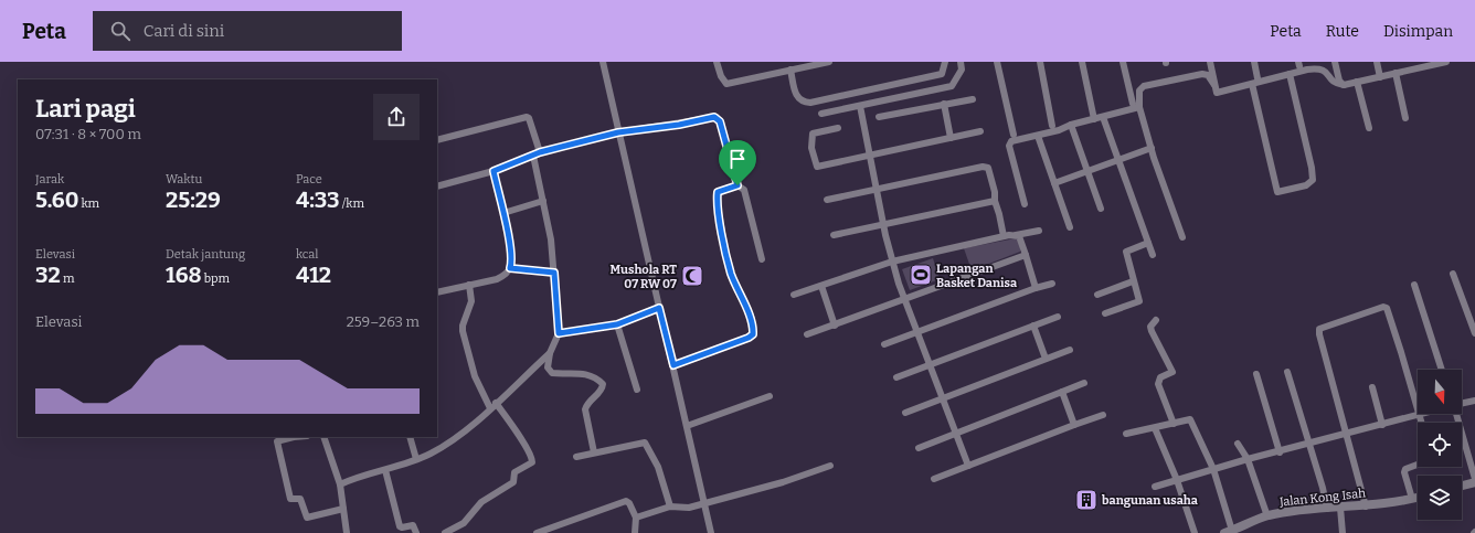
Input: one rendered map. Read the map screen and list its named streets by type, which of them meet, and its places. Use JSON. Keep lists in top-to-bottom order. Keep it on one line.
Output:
{"streets":{"street":["Jalan Kong Isah"]},"places":{"sports":["Lapangan Basket Danisa"],"mosque":["Mushola RT 07 RW 07"],"building":["bangunan usaha"]},"north":"bottom","page":{"header":"Peta","search":"Cari di sini","nav":["Peta","Rute","Disimpan"],"heading":["Lari pagi","07:31 · 8 × 700 m"],"stats":[["Jarak","5.60 km"],["Waktu","25:29"],["Pace","4:33 /km"],["Elevasi","32 m"],["Detak jantung","168 bpm"],["kcal","412"]],"chart":["Elevasi","259–263 m"]}}
